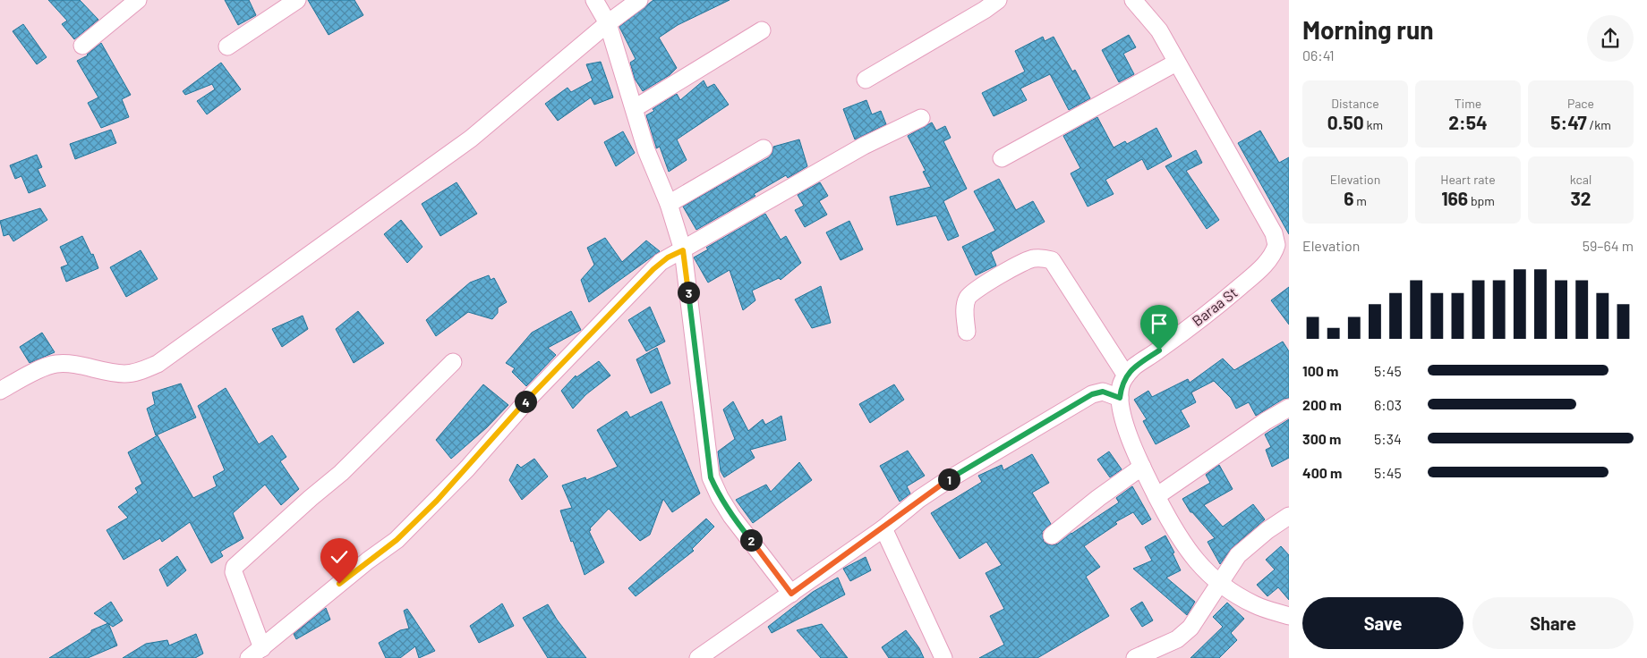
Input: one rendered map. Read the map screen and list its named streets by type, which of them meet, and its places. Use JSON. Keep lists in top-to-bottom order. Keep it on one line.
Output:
{"streets":{"street":["Baraa St"]},"page":{"heading":["Morning run","06:41"],"stats":[["Distance","0.50 km"],["Time","2:54"],["Pace","5:47 /km"],["Elevation","6 m"],["Heart rate","166 bpm"],["kcal","32"]],"chart":["Elevation","59–64 m"],"pins":["3","4","1","2"],"list":[{"name":"100 m","note":"5:45"},{"name":"200 m","note":"6:03"},{"name":"300 m","note":"5:34"},{"name":"400 m","note":"5:45"}],"buttons":["Save","Share"]}}
